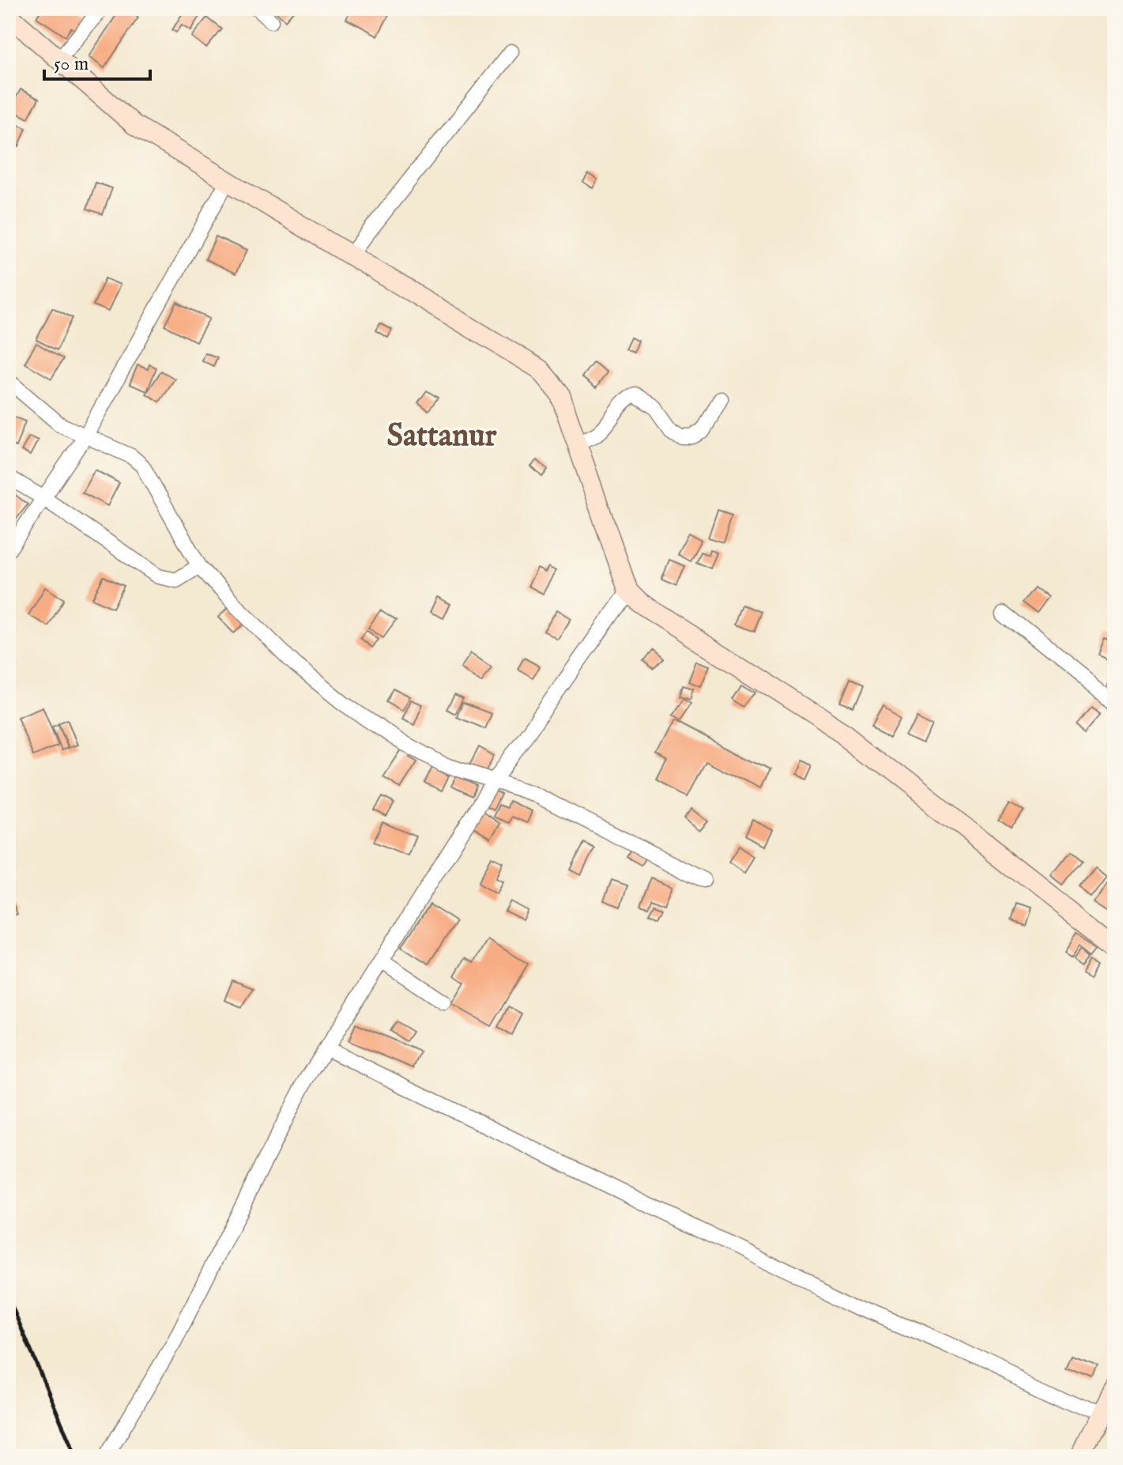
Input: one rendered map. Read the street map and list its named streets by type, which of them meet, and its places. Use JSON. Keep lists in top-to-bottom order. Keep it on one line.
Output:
{"districts":["Sattanur"],"scale_bar":"50 m"}
